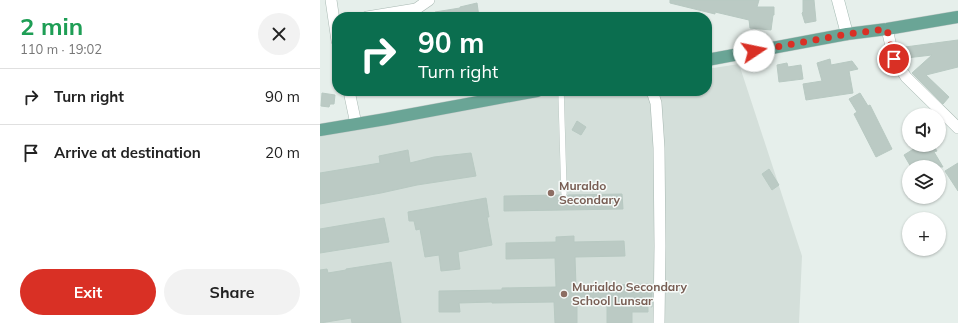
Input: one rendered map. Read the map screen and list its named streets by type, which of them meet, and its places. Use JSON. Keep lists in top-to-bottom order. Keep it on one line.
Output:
{"places":["Muraldo Secondary","Murialdo Secondary School Lunsar"],"page":{"heading":["2 min","110 m · 19:02"],"turn":["90 m","Turn right"],"list":[{"name":"Turn right","value":"90 m"},{"name":"Arrive at destination","value":"20 m"}],"map_buttons":"+","buttons":["Exit","Share"]}}
